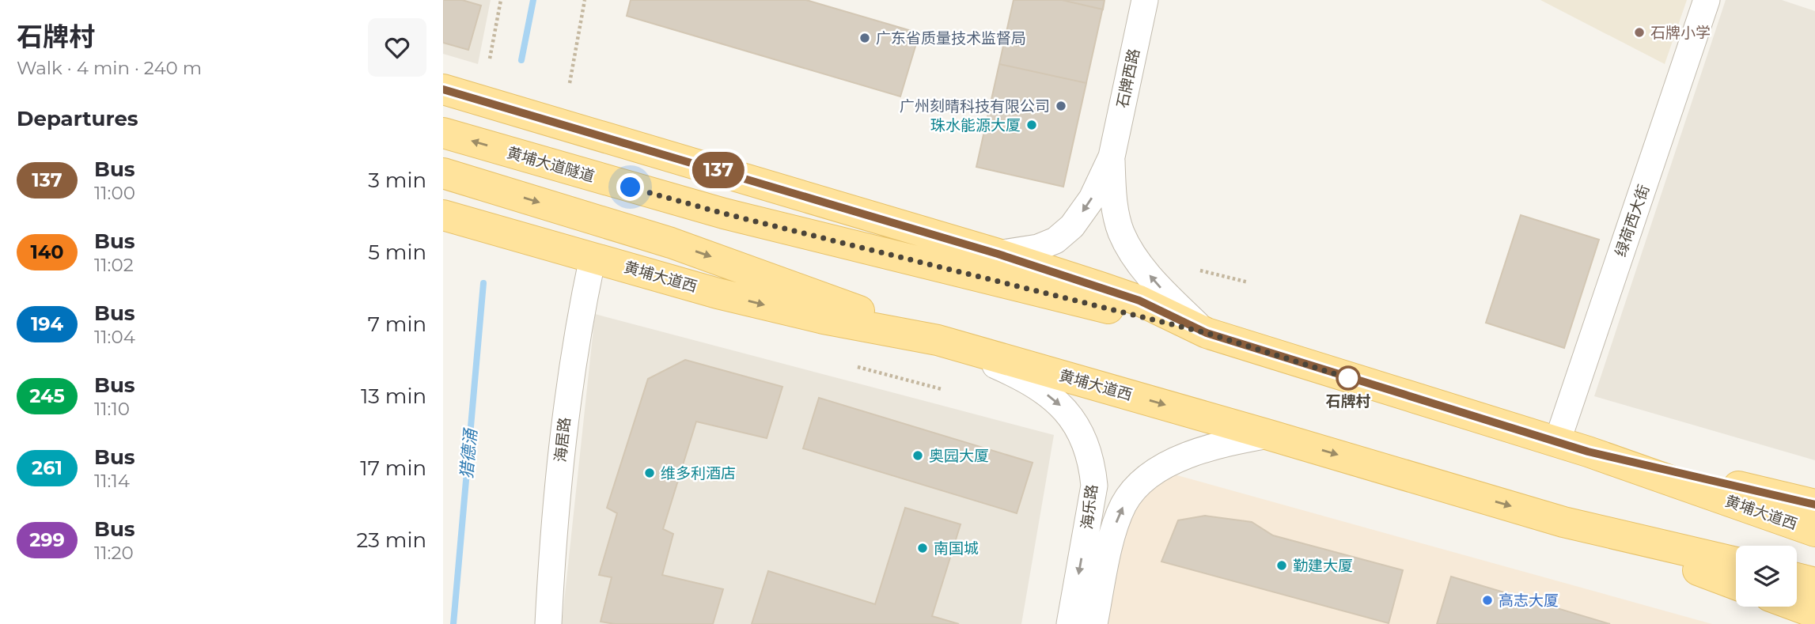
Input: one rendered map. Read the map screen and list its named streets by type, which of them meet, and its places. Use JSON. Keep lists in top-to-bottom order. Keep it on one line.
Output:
{"streets":{"main road":["黄埔大道隧道","黄埔大道西"],"street":["石牌西路","绿荷西大街","海居路","海乐路"]},"crossings":[["黄埔大道隧道","黄埔大道西"],["绿荷西大街","黄埔大道西"],["黄埔大道西","海居路"],["黄埔大道西","海乐路"]],"water":["猎德涌"],"places":["石牌小学","广东省质量技术监督局","广州刻晴科技有限公司","珠水能源大厦","石牌村","奥园大厦","维多利酒店","南国城","勤建大厦","高志大厦"],"lines":["bus line 137"],"page":{"heading":[["石牌村","Walk · 4 min · 240 m"],"Departures"],"on_map":"137","list":[{"mark":"137","name":"Bus","note":"11:00","value":"3 min"},{"mark":"140","name":"Bus","note":"11:02","value":"5 min"},{"mark":"194","name":"Bus","note":"11:04","value":"7 min"},{"mark":"245","name":"Bus","note":"11:10","value":"13 min"},{"mark":"261","name":"Bus","note":"11:14","value":"17 min"},{"mark":"299","name":"Bus","note":"11:20","value":"23 min"}]}}
